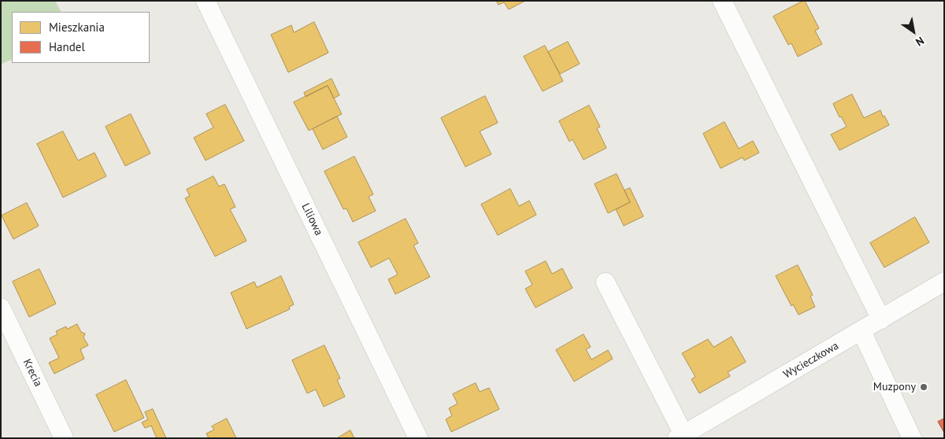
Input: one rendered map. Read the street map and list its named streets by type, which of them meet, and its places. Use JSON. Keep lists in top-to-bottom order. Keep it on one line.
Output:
{"streets":{"street":["Liliowa","Wycieczkowa","Krecia"]},"places":["Muzpony"],"legend":["Mieszkania","Handel"],"north":"bottom right"}
